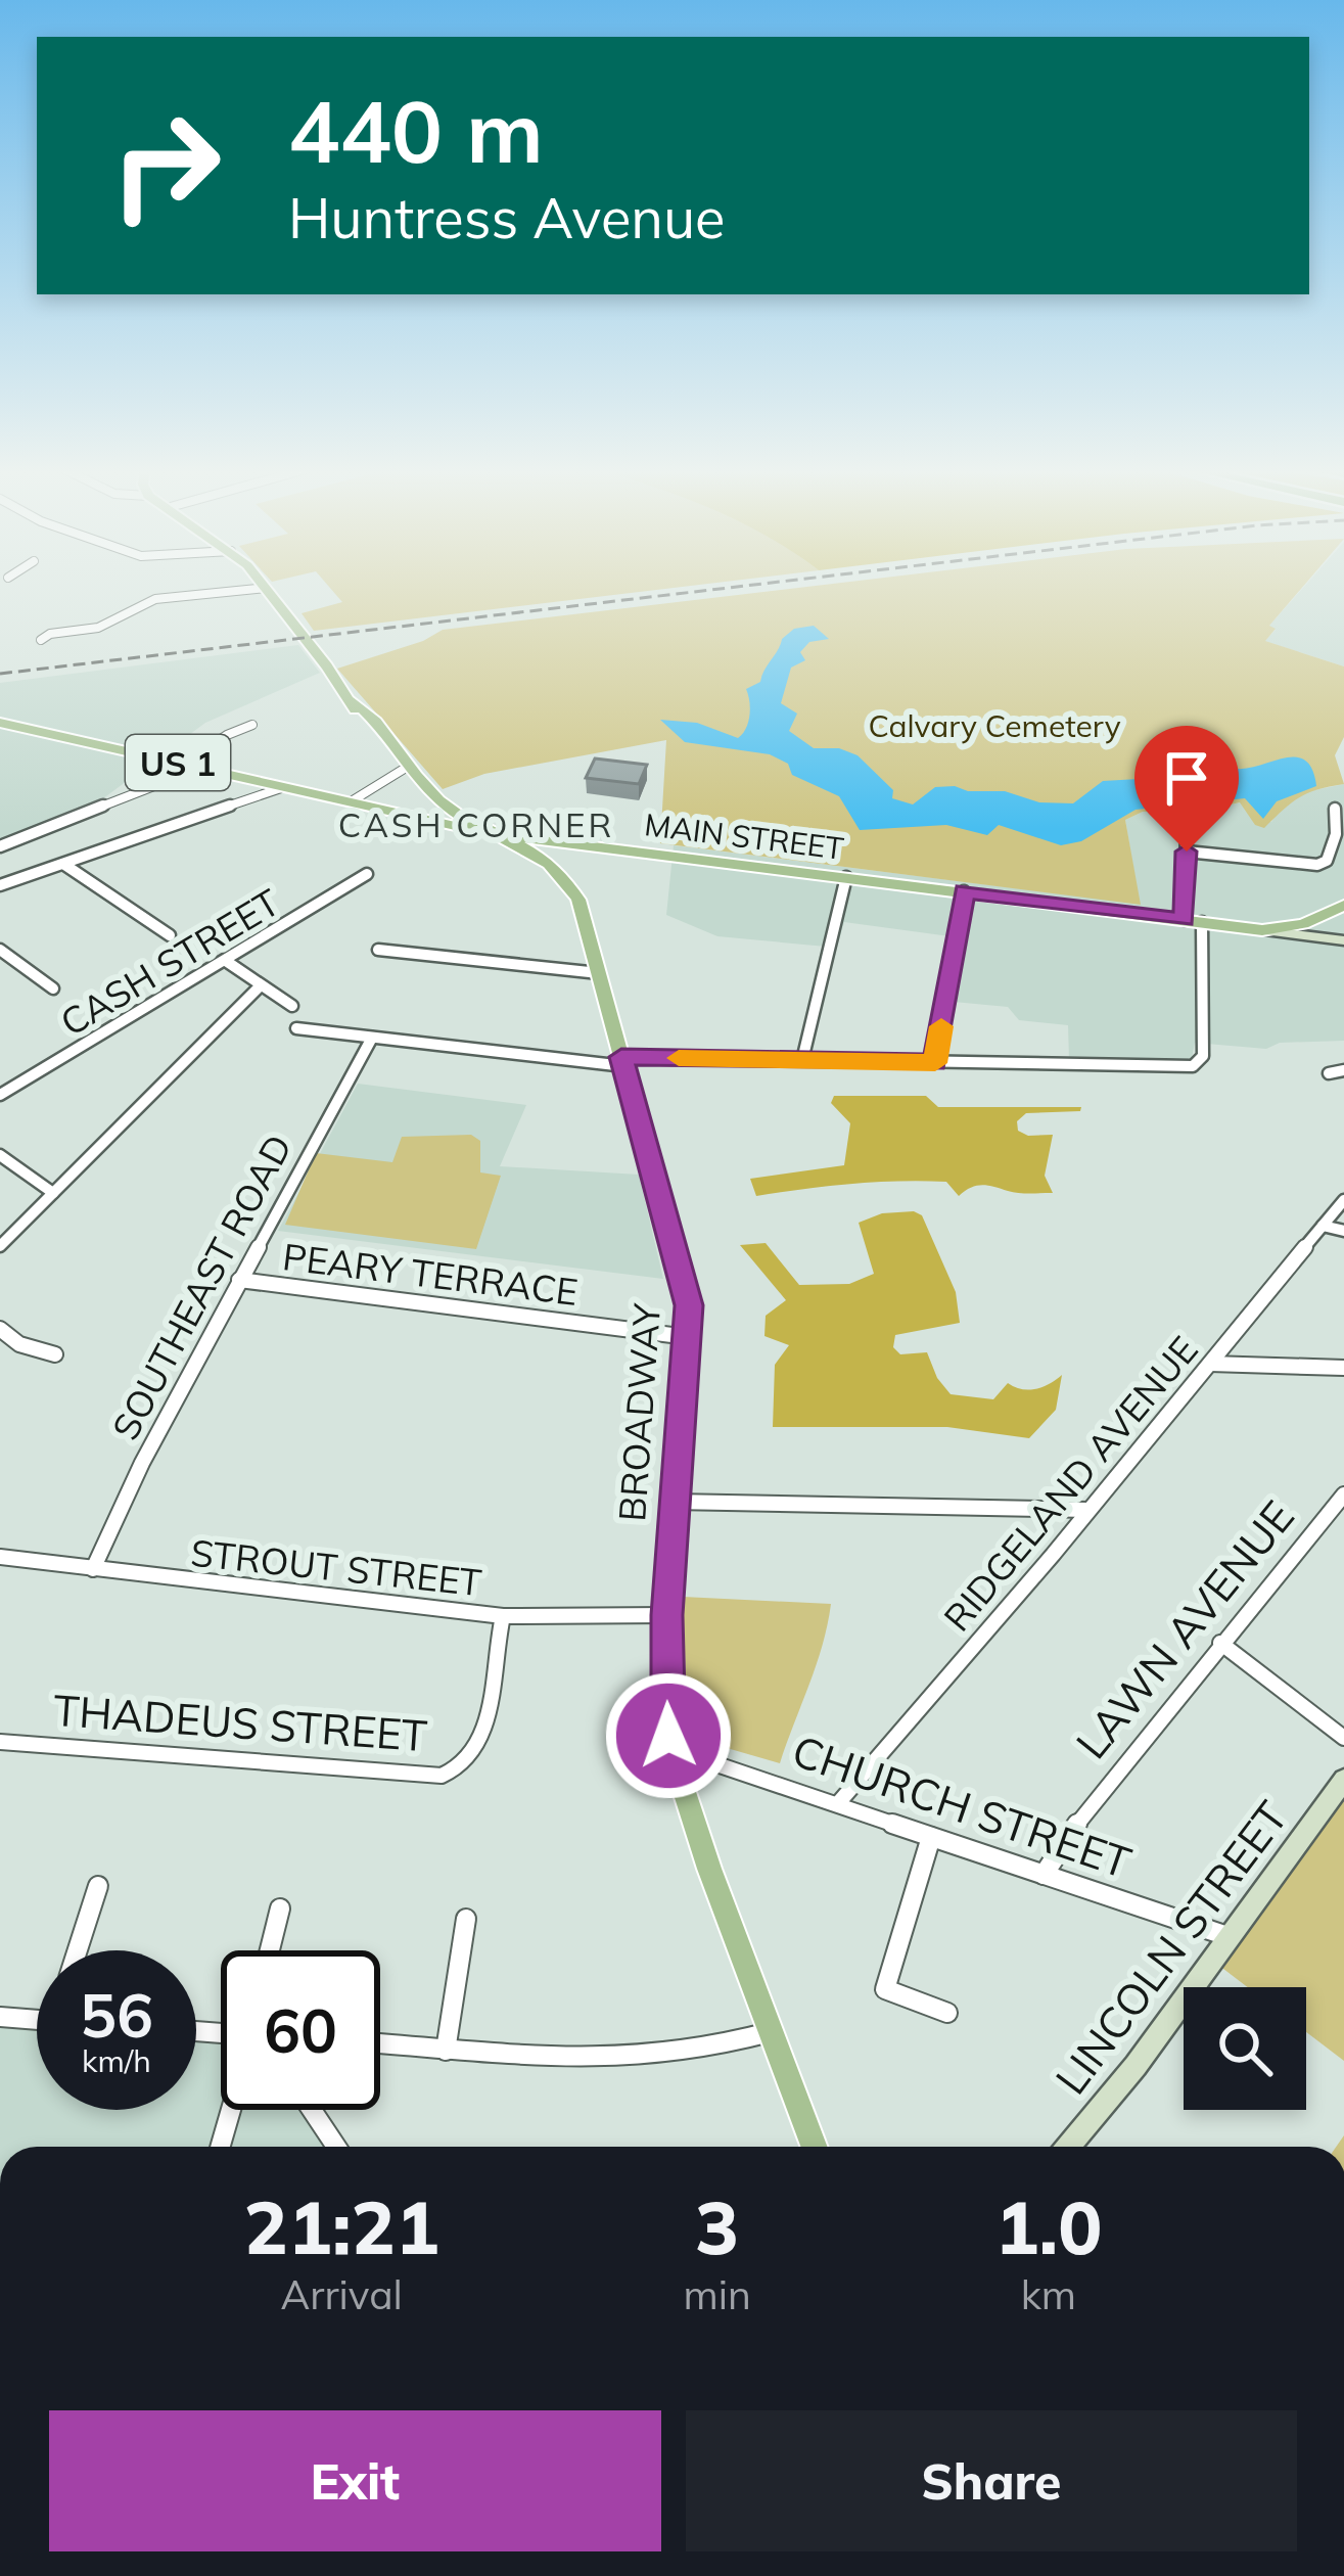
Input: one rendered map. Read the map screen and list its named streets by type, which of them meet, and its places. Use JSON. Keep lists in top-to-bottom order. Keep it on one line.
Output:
{"streets":{"main road":["US 1","MAIN STREET","BROADWAY","LINCOLN STREET"],"street":["CASH STREET","PEARY TERRACE","SOUTHEAST ROAD","RIDGELAND AVENUE","STROUT STREET","LAWN AVENUE","THADEUS STREET","CHURCH STREET"]},"crossings":[["US 1","MAIN STREET"],["MAIN STREET","BROADWAY"],["PEARY TERRACE","SOUTHEAST ROAD"],["PEARY TERRACE","BROADWAY"],["SOUTHEAST ROAD","STROUT STREET"],["BROADWAY","STROUT STREET"],["BROADWAY","CHURCH STREET"],["RIDGELAND AVENUE","CHURCH STREET"],["STROUT STREET","THADEUS STREET"],["LAWN AVENUE","CHURCH STREET"],["CHURCH STREET","LINCOLN STREET"]],"districts":["CASH CORNER"],"parks":["Calvary Cemetery"],"page":{"turn":["440 m","Huntress Avenue"],"speed":"56 km/h","limit":"60","eta":["21:21","Arrival","3","min","1.0","km"],"buttons":["Exit","Share"]}}
